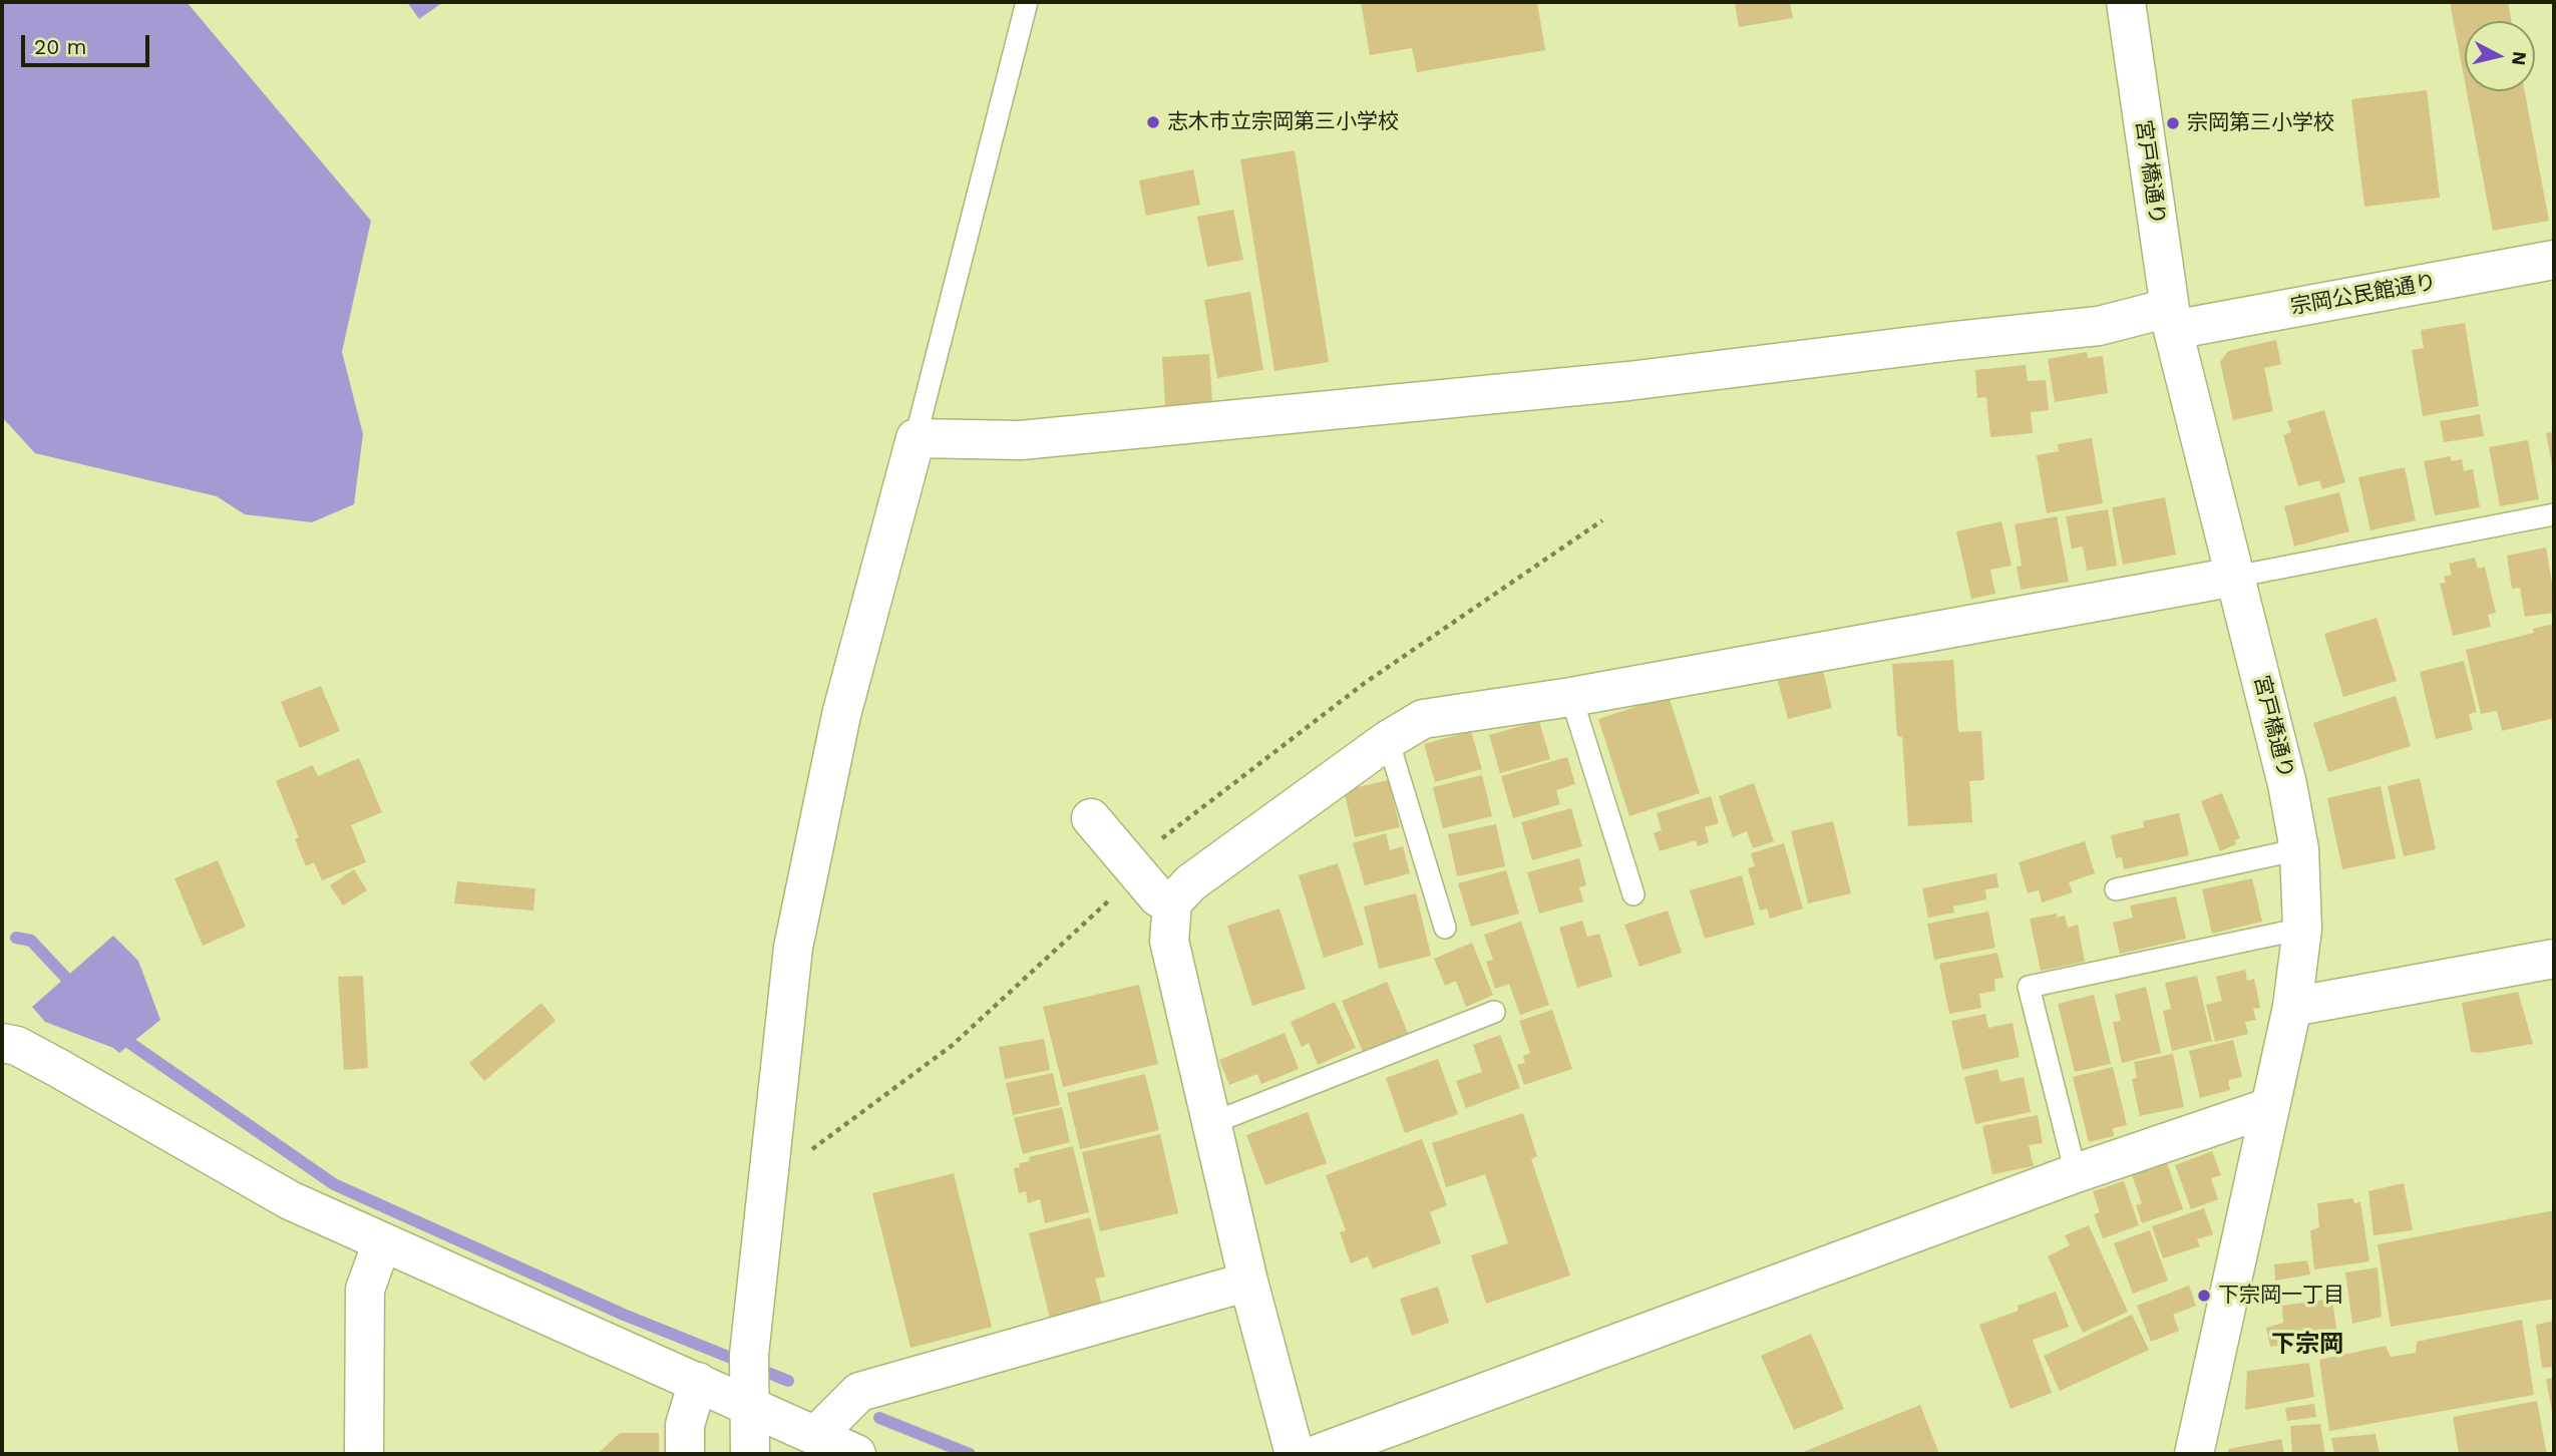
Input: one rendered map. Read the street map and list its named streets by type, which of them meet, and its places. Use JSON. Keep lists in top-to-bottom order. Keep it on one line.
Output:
{"streets":{"street":["宮戸橋通り","宗岡公民館通り"]},"crossings":[["宮戸橋通り","宗岡公民館通り"]],"districts":["下宗岡"],"places":["志木市立宗岡第三小学校","宗岡第三小学校","下宗岡一丁目"],"scale_bar":"20 m","north":"right"}
